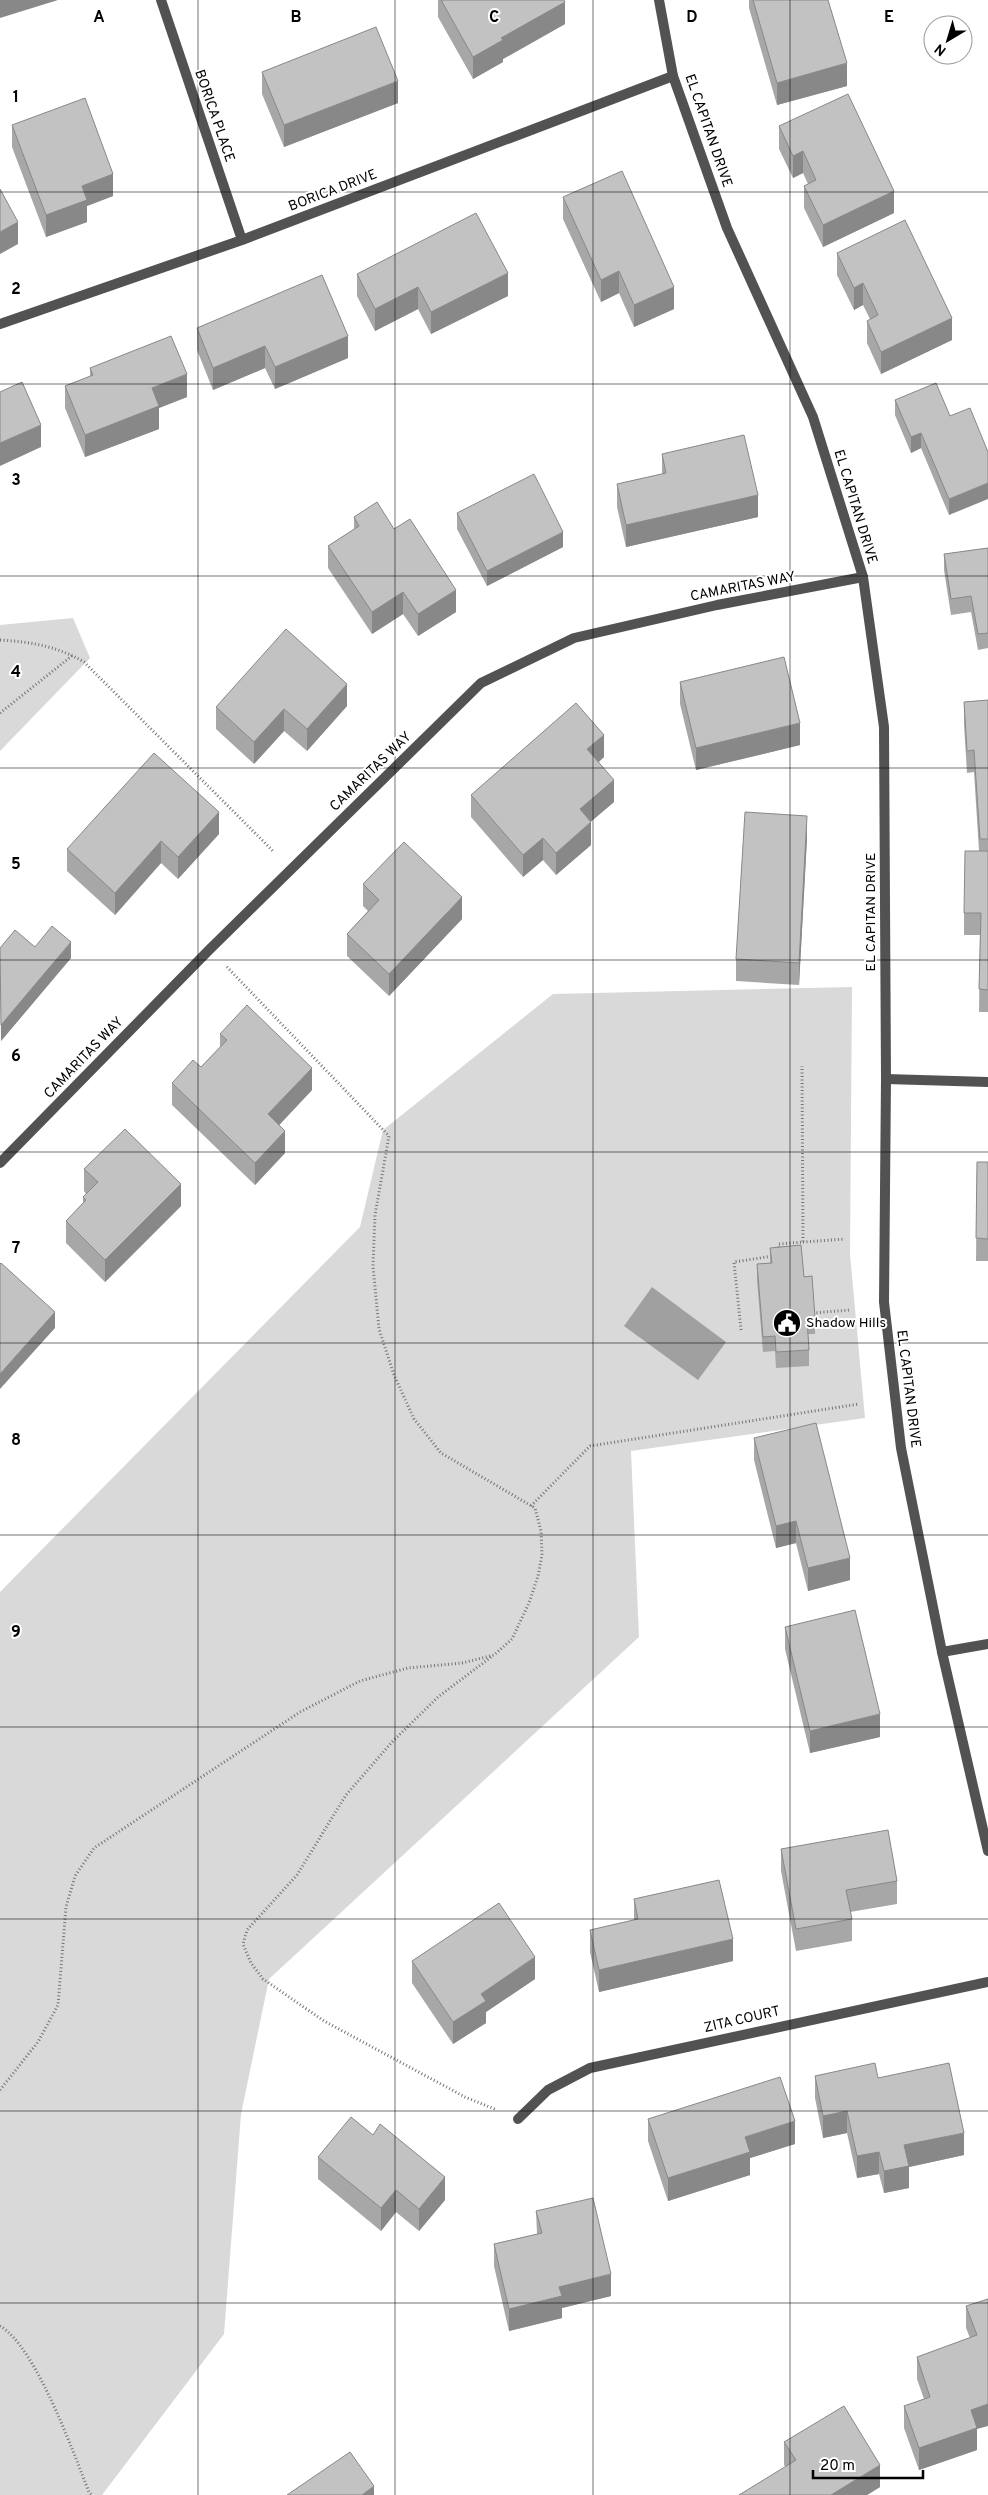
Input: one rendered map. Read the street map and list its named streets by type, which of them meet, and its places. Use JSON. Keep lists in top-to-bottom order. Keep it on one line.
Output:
{"streets":{"street":["BORICA PLACE","EL CAPITAN DRIVE","BORICA DRIVE","CAMARITAS WAY","ZITA COURT"]},"crossings":[["BORICA PLACE","BORICA DRIVE"],["EL CAPITAN DRIVE","BORICA DRIVE"],["EL CAPITAN DRIVE","CAMARITAS WAY"]],"places":{"public building":["Shadow Hills"]},"scale_bar":"20 m","north":"bottom left","grid":{"columns":["A","B","C","D","E"],"rows":["1","2","3","4","5","6","7","8","9"]}}
